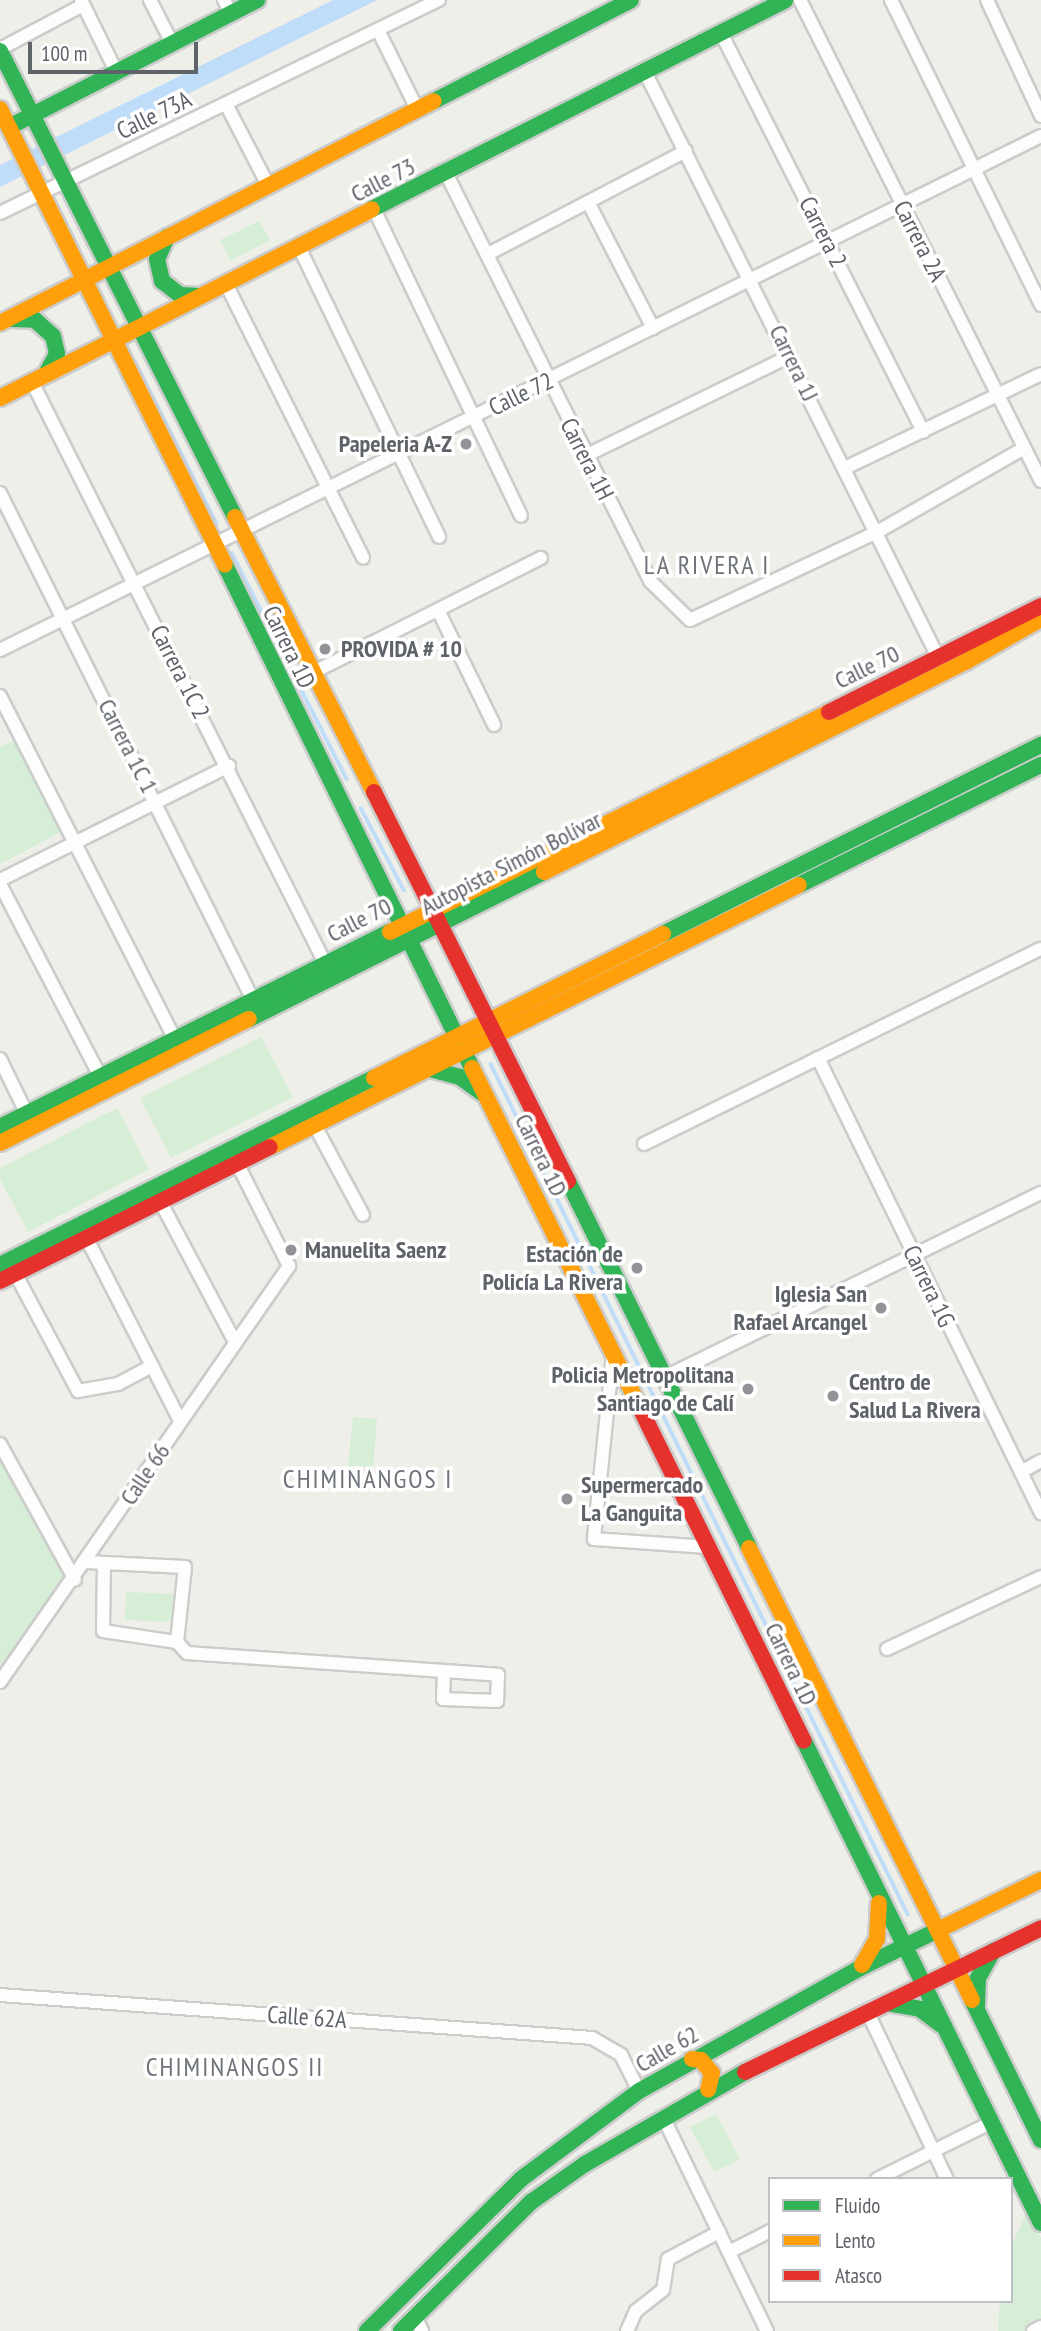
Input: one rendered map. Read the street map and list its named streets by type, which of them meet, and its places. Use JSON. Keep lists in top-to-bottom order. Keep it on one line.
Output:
{"streets":{"main road":["Calle 73","Carrera 1D","Calle 70","Autopista Simón Bolívar","Calle 62"],"street":["Calle 73A","Carrera 2","Carrera 2A","Carrera 1J","Calle 72","Carrera 1H","Carrera 1C 2","Carrera 1C 1","Carrera 1G","Calle 66","Calle 62A"]},"crossings":[["Calle 73A","Carrera 1D"],["Calle 73","Carrera 2"],["Calle 73","Carrera 1J"],["Calle 73","Carrera 1H"],["Calle 73","Carrera 1D"],["Calle 73","Carrera 1C 2"],["Carrera 2","Calle 72"],["Carrera 2A","Calle 72"],["Carrera 1J","Calle 72"],["Carrera 1J","Carrera 1H"],["Carrera 1J","Calle 70"],["Calle 72","Carrera 1H"],["Calle 72","Carrera 1D"],["Calle 72","Carrera 1C 2"],["Calle 72","Carrera 1C 1"],["Carrera 1D","Calle 70"],["Carrera 1D","Autopista Simón Bolívar"],["Carrera 1D","Calle 62"],["Calle 70","Carrera 1C 2"],["Calle 70","Carrera 1C 1"],["Calle 70","Autopista Simón Bolívar"],["Calle 62A","Calle 62"]],"districts":["LA RIVERA I","CHIMINANGOS I","CHIMINANGOS II"],"places":["Papeleria A-Z","PROVIDA # 10","Manuelita Saenz","Estación de Policía La Rivera","Iglesia San Rafael Arcangel","Policia Metropolitana Santiago de Calí","Centro de Salud La Rivera","Supermercado La Ganguita"],"legend":["Fluido","Lento","Atasco"],"scale_bar":"100 m"}
